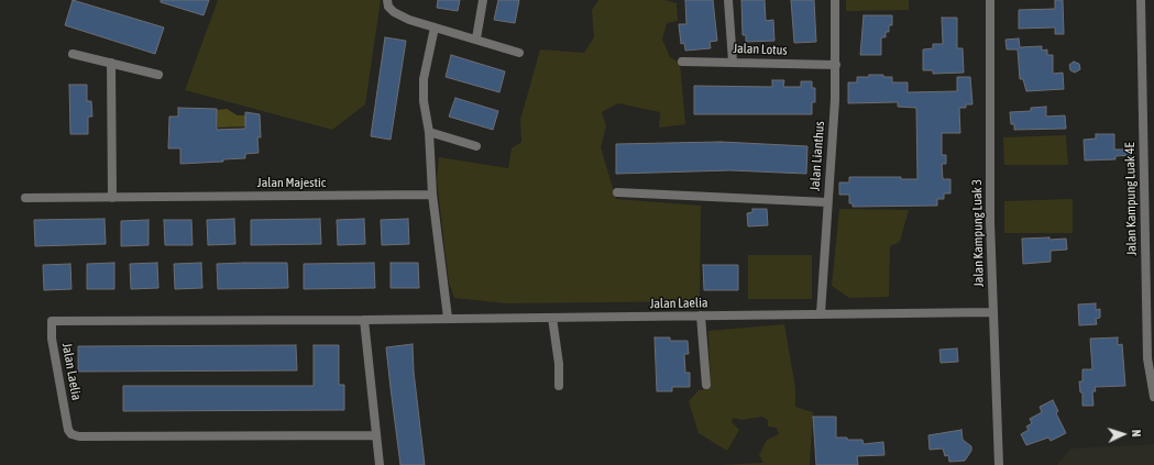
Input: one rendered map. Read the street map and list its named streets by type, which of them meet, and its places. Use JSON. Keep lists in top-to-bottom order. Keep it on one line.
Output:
{"streets":{"street":["Jalan Lotus","Jalan Lianthus","Jalan Majestic","Jalan Kampung Luak 4E","Jalan Kampung Luak 3","Jalan Laelia"]},"crossings":[["Jalan Lotus","Jalan Lianthus"],["Jalan Lianthus","Jalan Laelia"],["Jalan Kampung Luak 3","Jalan Laelia"]],"north":"right"}
